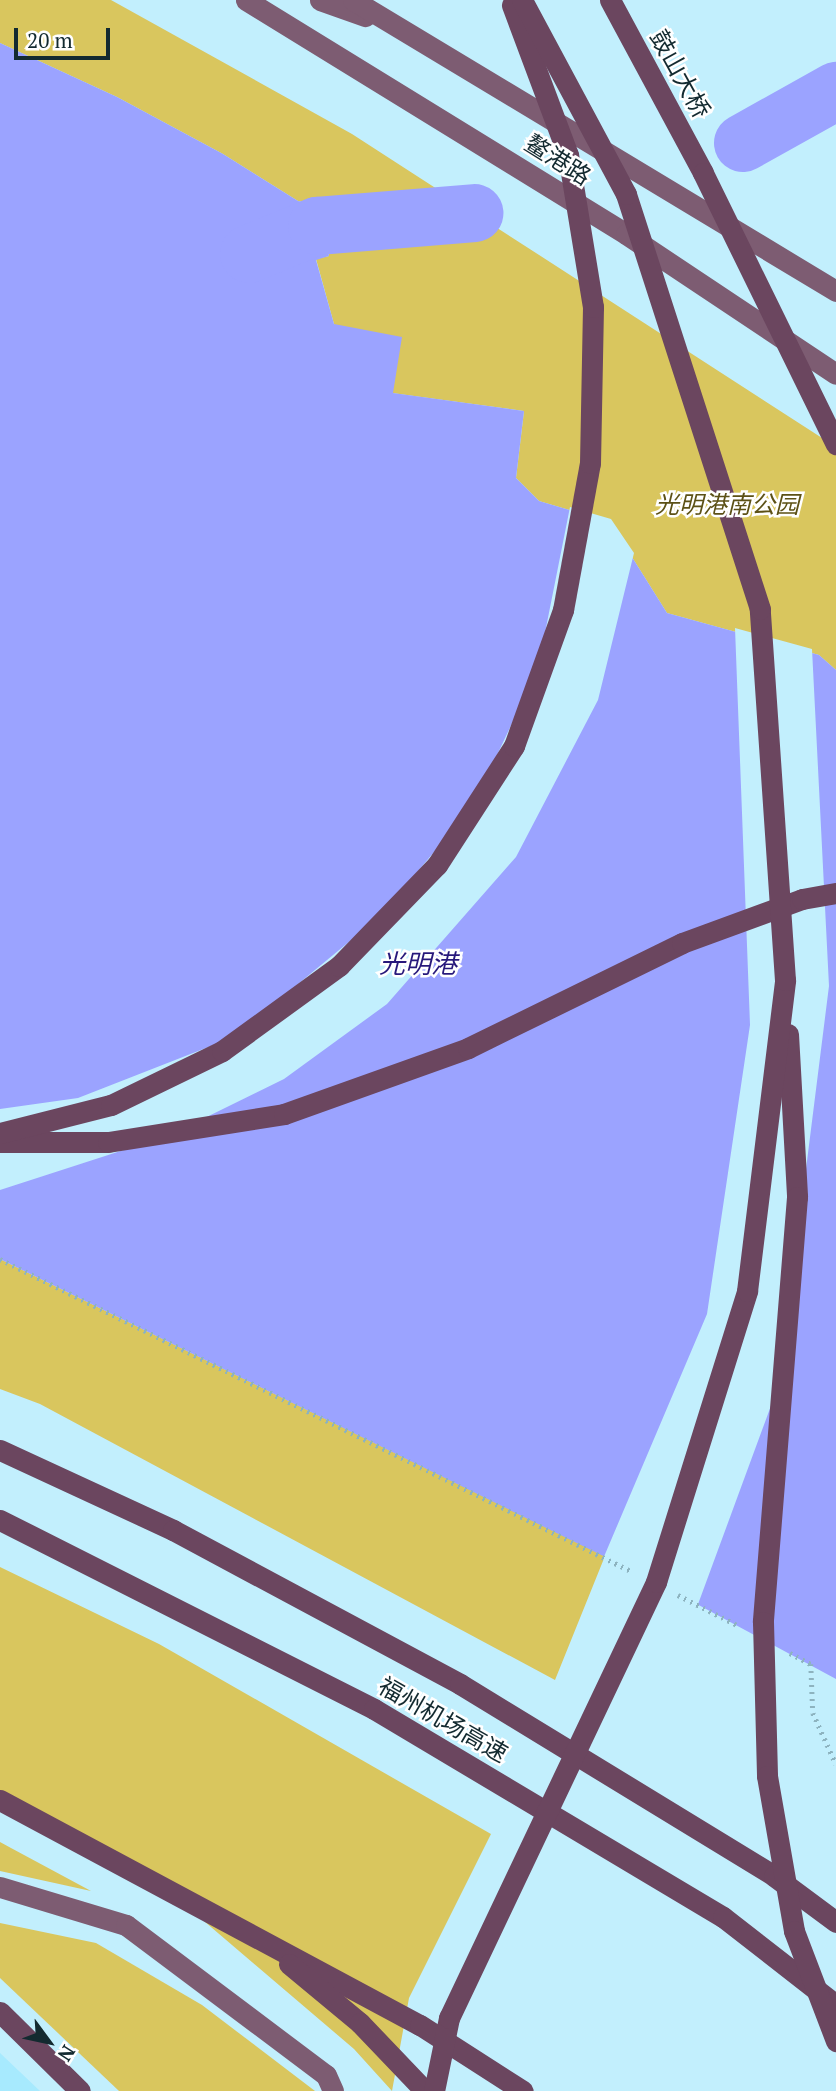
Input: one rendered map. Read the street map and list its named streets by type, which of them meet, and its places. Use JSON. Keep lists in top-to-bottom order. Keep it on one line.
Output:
{"streets":{"highway":["鼓山大桥","福州机场高速"],"main road":["鳌港路"]},"water":["光明港"],"parks":["光明港南公园"],"scale_bar":"20 m","north":"bottom right"}
